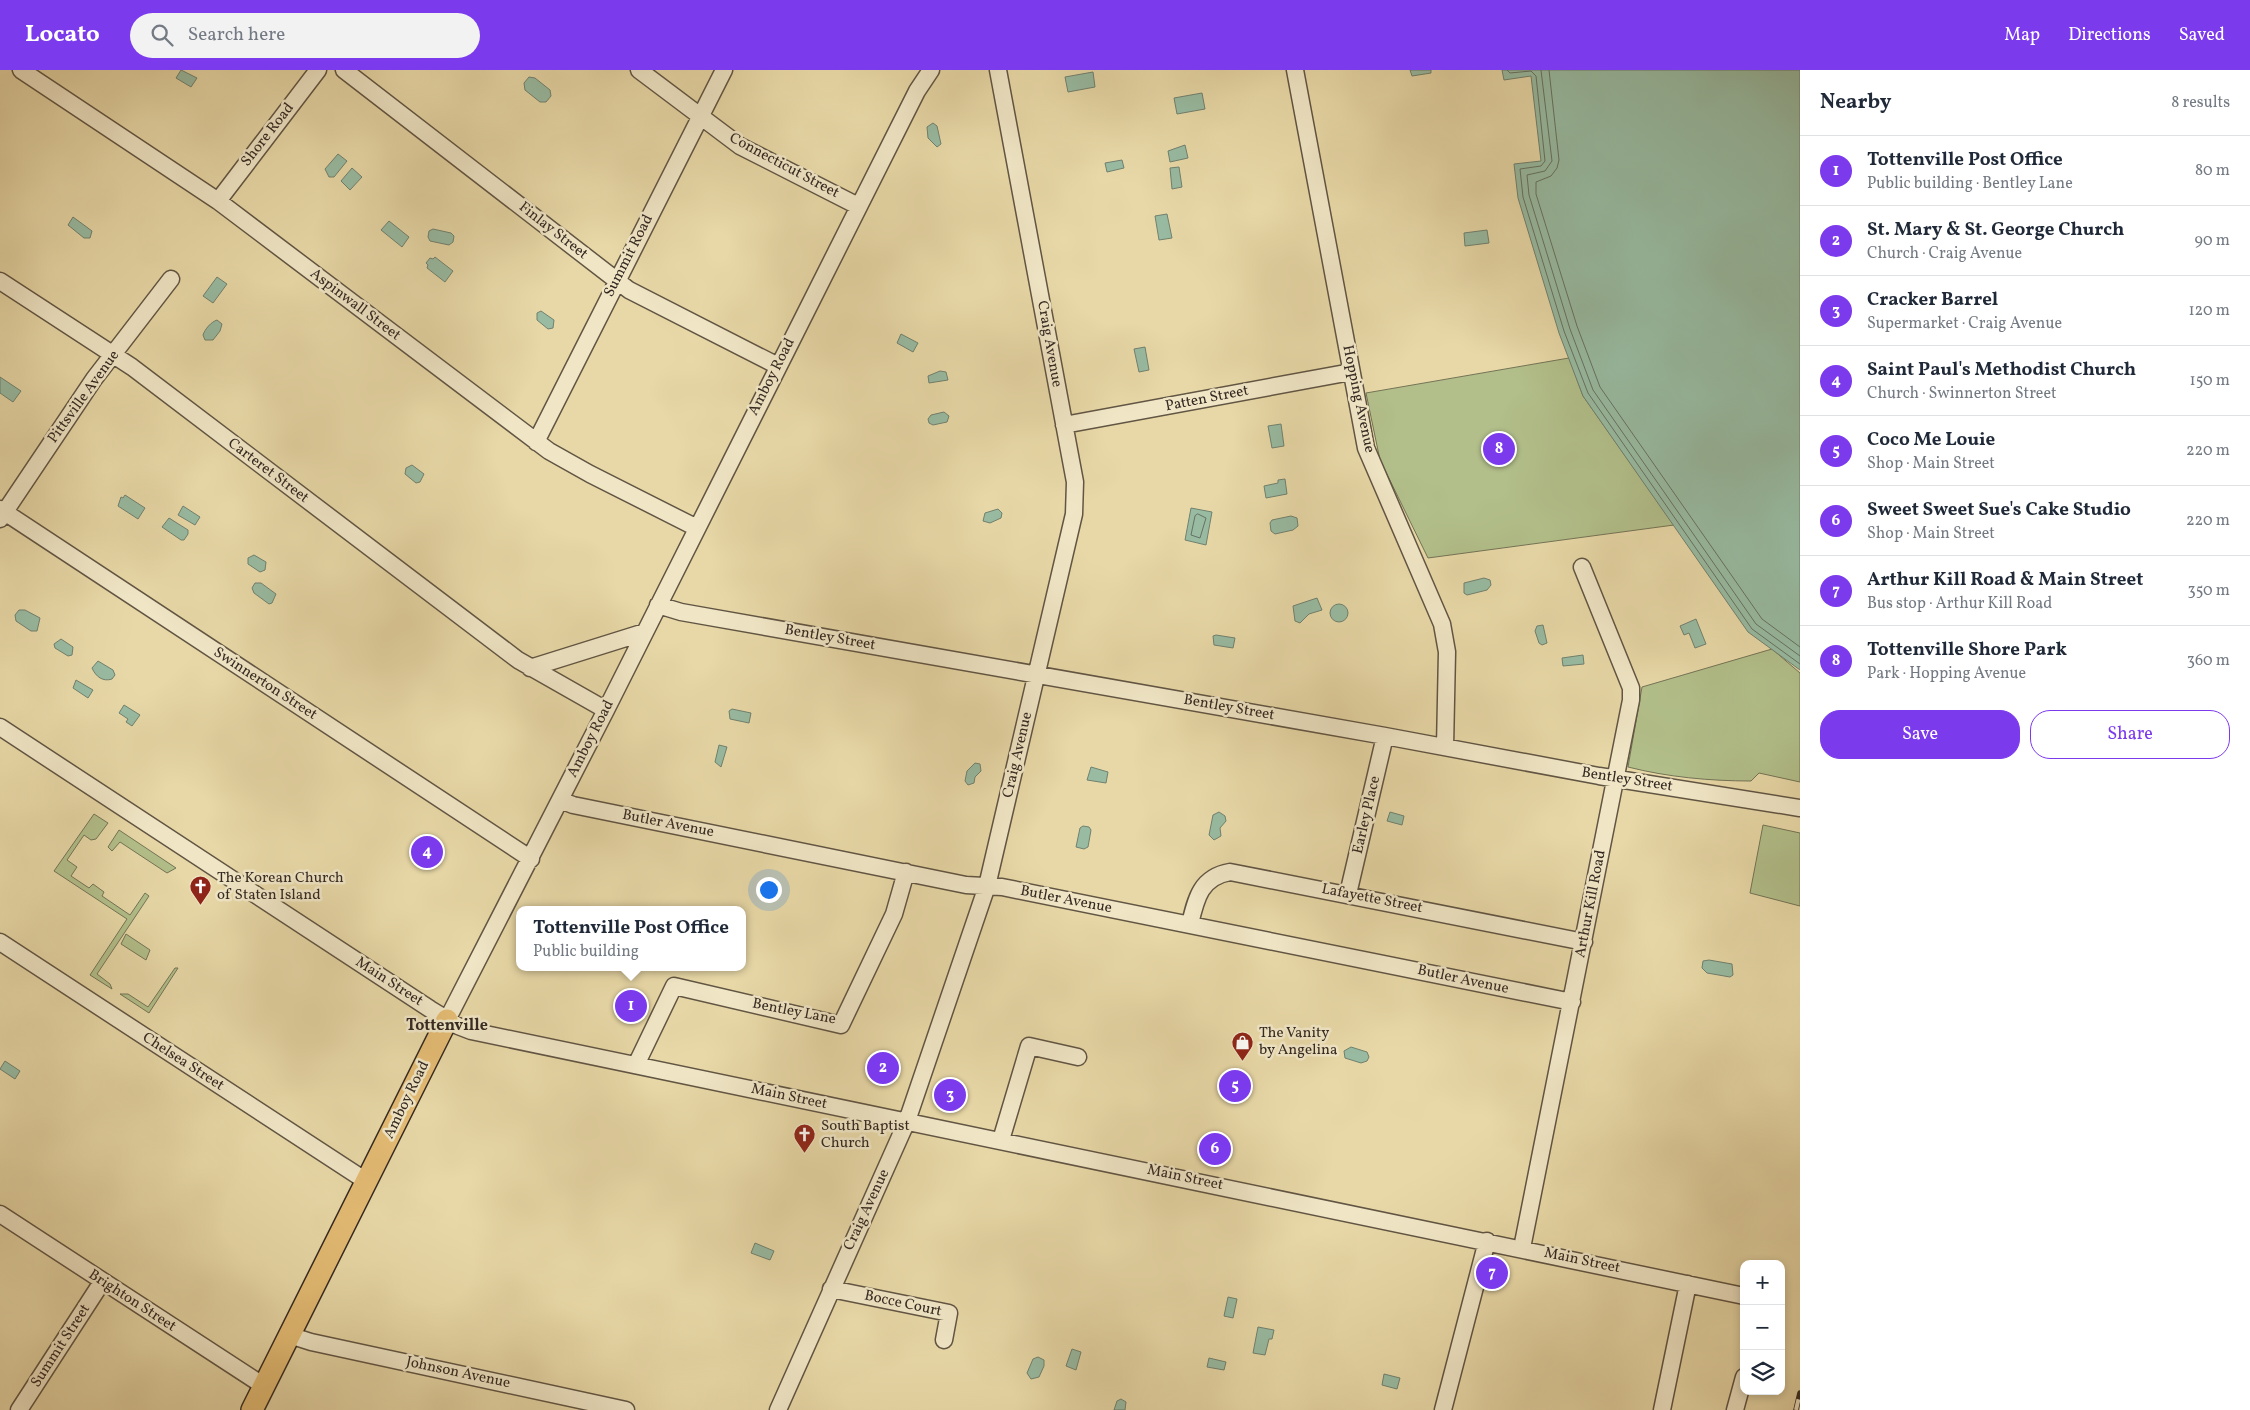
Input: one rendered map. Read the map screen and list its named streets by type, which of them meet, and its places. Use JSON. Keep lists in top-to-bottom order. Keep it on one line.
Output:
{"streets":{"main road":["Amboy Road"],"street":["Shore Road","Connecticut Street","Finlay Street","Summit Road","Aspinwall Street","Craig Avenue","Pittsville Avenue","Patten Street","Hopping Avenue","Carteret Street","Bentley Street","Swinnerton Street","Earley Place","Butler Avenue","Lafayette Street","Arthur Kill Road","Main Street","Bentley Lane","Chelsea Street","Brighton Street","Bocce Court","Summit Street","Johnson Avenue"]},"crossings":[["Shore Road","Aspinwall Street"],["Connecticut Street","Summit Road"],["Connecticut Street","Amboy Road"],["Finlay Street","Summit Road"],["Finlay Street","Amboy Road"],["Summit Road","Aspinwall Street"],["Aspinwall Street","Amboy Road"],["Craig Avenue","Patten Street"],["Craig Avenue","Bentley Street"],["Craig Avenue","Butler Avenue"],["Craig Avenue","Main Street"],["Craig Avenue","Bocce Court"],["Amboy Road","Carteret Street"],["Amboy Road","Bentley Street"],["Amboy Road","Swinnerton Street"],["Amboy Road","Butler Avenue"],["Amboy Road","Main Street"],["Amboy Road","Chelsea Street"],["Amboy Road","Brighton Street"],["Amboy Road","Johnson Avenue"],["Pittsville Avenue","Carteret Street"],["Pittsville Avenue","Swinnerton Street"],["Patten Street","Hopping Avenue"],["Hopping Avenue","Bentley Street"],["Bentley Street","Earley Place"],["Bentley Street","Arthur Kill Road"],["Earley Place","Lafayette Street"],["Butler Avenue","Lafayette Street"],["Butler Avenue","Arthur Kill Road"],["Butler Avenue","Bentley Lane"],["Lafayette Street","Arthur Kill Road"],["Arthur Kill Road","Main Street"],["Main Street","Bentley Lane"],["Brighton Street","Summit Street"]],"districts":["Tottenville"],"places":{"church":["The Korean Church of Staten Island","South Baptist Church"],"shop":["The Vanity by Angelina"]},"page":{"header":"Locato","search":"Search here","nav":["Map","Directions","Saved"],"heading":["Nearby","8 results"],"list":[{"mark":"1","name":"Tottenville Post Office","note":"Public building · Bentley Lane","value":"80 m"},{"mark":"2","name":"St. Mary & St. George Church","note":"Church · Craig Avenue","value":"90 m"},{"mark":"3","name":"Cracker Barrel","note":"Supermarket · Craig Avenue","value":"120 m"},{"mark":"4","name":"Saint Paul's Methodist Church","note":"Church · Swinnerton Street","value":"150 m"},{"mark":"5","name":"Coco Me Louie","note":"Shop · Main Street","value":"220 m"},{"mark":"6","name":"Sweet Sweet Sue's Cake Studio","note":"Shop · Main Street","value":"220 m"},{"mark":"7","name":"Arthur Kill Road & Main Street","note":"Bus stop · Arthur Kill Road","value":"350 m"},{"mark":"8","name":"Tottenville Shore Park","note":"Park · Hopping Avenue","value":"360 m"}],"pins":["8","4","1","2","5","3","6","7"],"buttons":["Save","Share"],"popup":["Tottenville Post Office","Public building"],"map_buttons":["+","−"]}}
